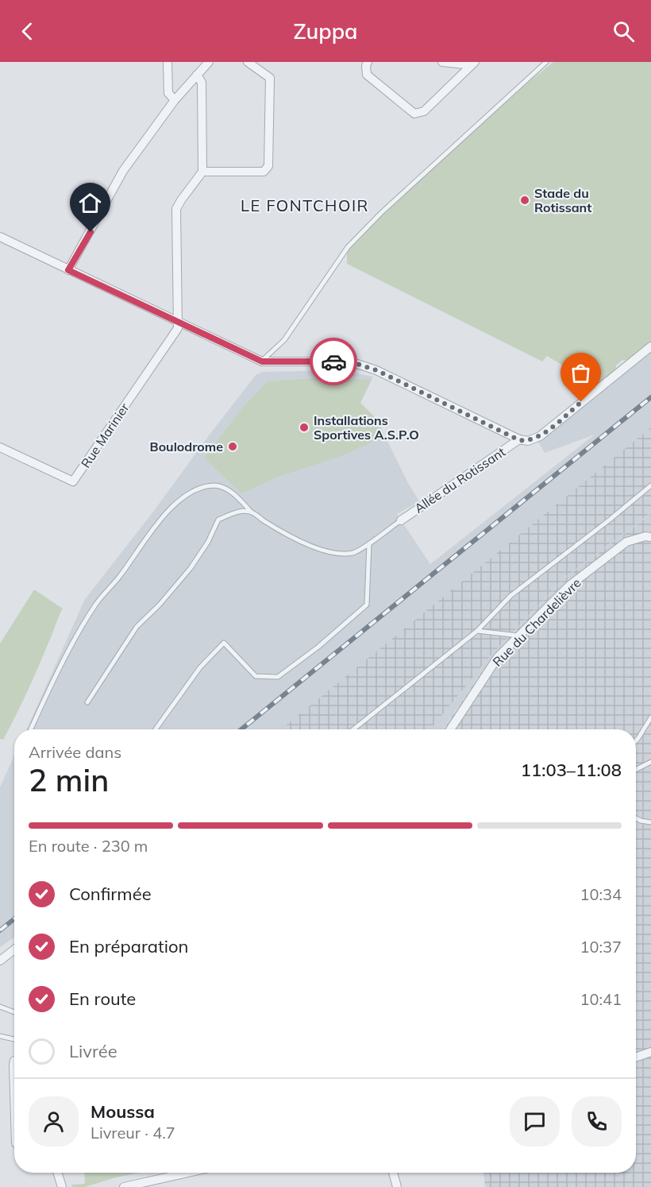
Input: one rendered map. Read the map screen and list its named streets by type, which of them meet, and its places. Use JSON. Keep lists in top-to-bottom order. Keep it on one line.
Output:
{"streets":{"street":["Rue Marinier","Allée du Rotissant","Rue du Chardelièvre"]},"districts":["LE FONTCHOIR"],"places":["Stade du Rotissant","Installations Sportives A.S.P.O","Boulodrome"],"page":{"header":"Zuppa","heading":["2 min","Arrivée dans","11:03–11:08"],"panel":["Moussa","Livreur · 4.7"],"bar":"En route · 230 m","list":[["Confirmée","10:34"],["En préparation","10:37"],["En route","10:41"],"Livrée"]}}
